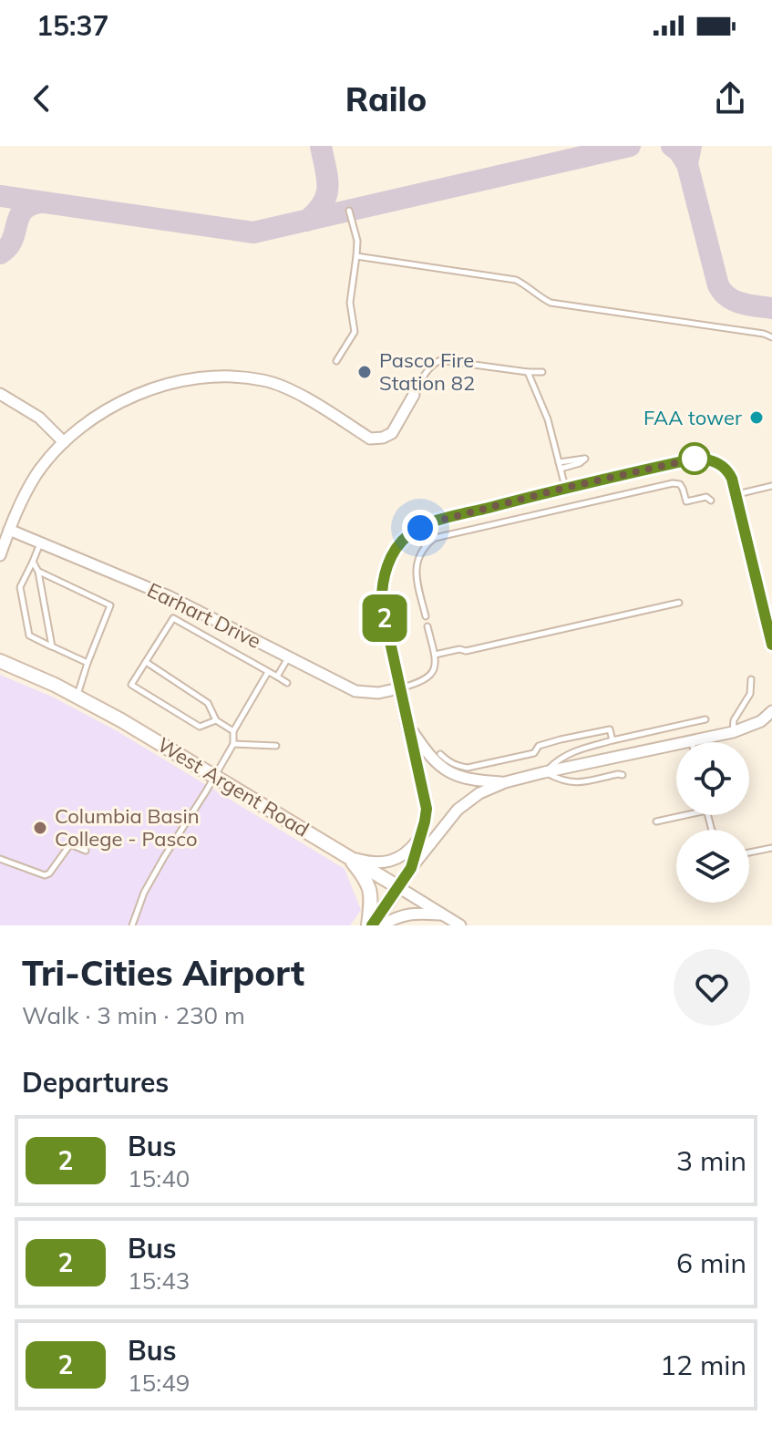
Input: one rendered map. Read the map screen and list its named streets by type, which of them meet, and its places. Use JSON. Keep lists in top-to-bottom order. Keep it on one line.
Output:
{"streets":{"main road":["West Argent Road"],"street":["Earhart Drive"]},"places":["Pasco Fire Station 82","FAA tower","Columbia Basin College - Pasco"],"lines":["bus line 2"],"page":{"status":"15:37","header":"Railo","on_map":"2","heading":[["Tri-Cities Airport","Walk · 3 min · 230 m"],"Departures"],"list":[{"mark":"2","name":"Bus","note":"15:40","value":"3 min"},{"mark":"2","name":"Bus","note":"15:43","value":"6 min"},{"mark":"2","name":"Bus","note":"15:49","value":"12 min"}]}}
